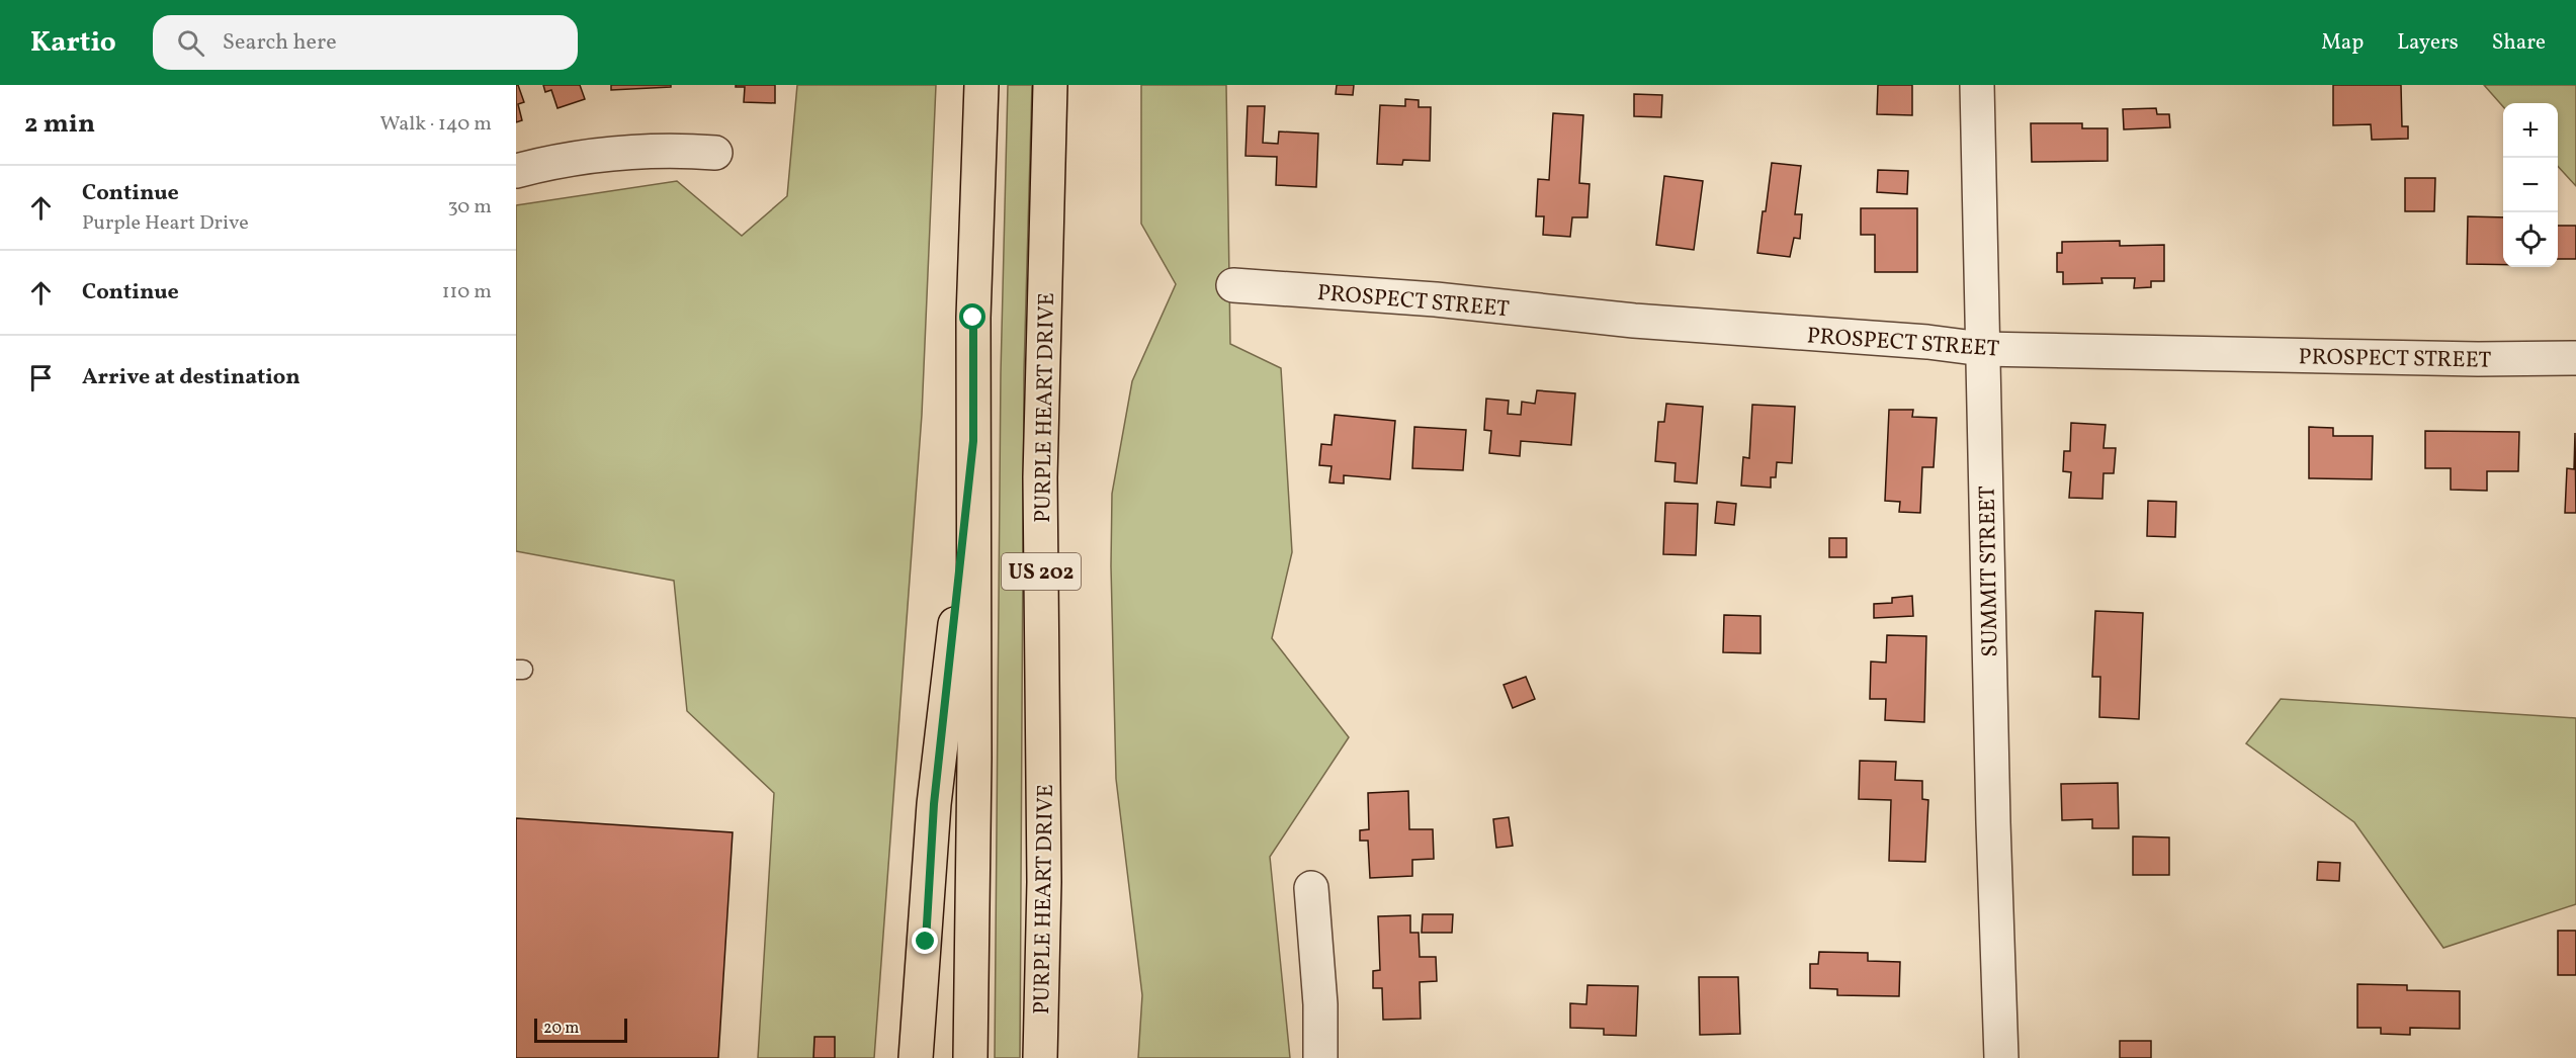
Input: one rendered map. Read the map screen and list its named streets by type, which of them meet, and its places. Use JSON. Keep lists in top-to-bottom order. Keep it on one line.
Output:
{"streets":{"main road":["PURPLE HEART DRIVE","US 202"],"street":["PROSPECT STREET","SUMMIT STREET"]},"crossings":[["PROSPECT STREET","SUMMIT STREET"]],"scale_bar":"20 m","page":{"header":"Kartio","search":"Search here","nav":["Map","Layers","Share"],"heading":["2 min","Walk · 140 m"],"map_buttons":["+","−"],"list":[["Continue","Purple Heart Drive","30 m"],["Continue","110 m"],"Arrive at destination"],"scale":"20 m"}}
